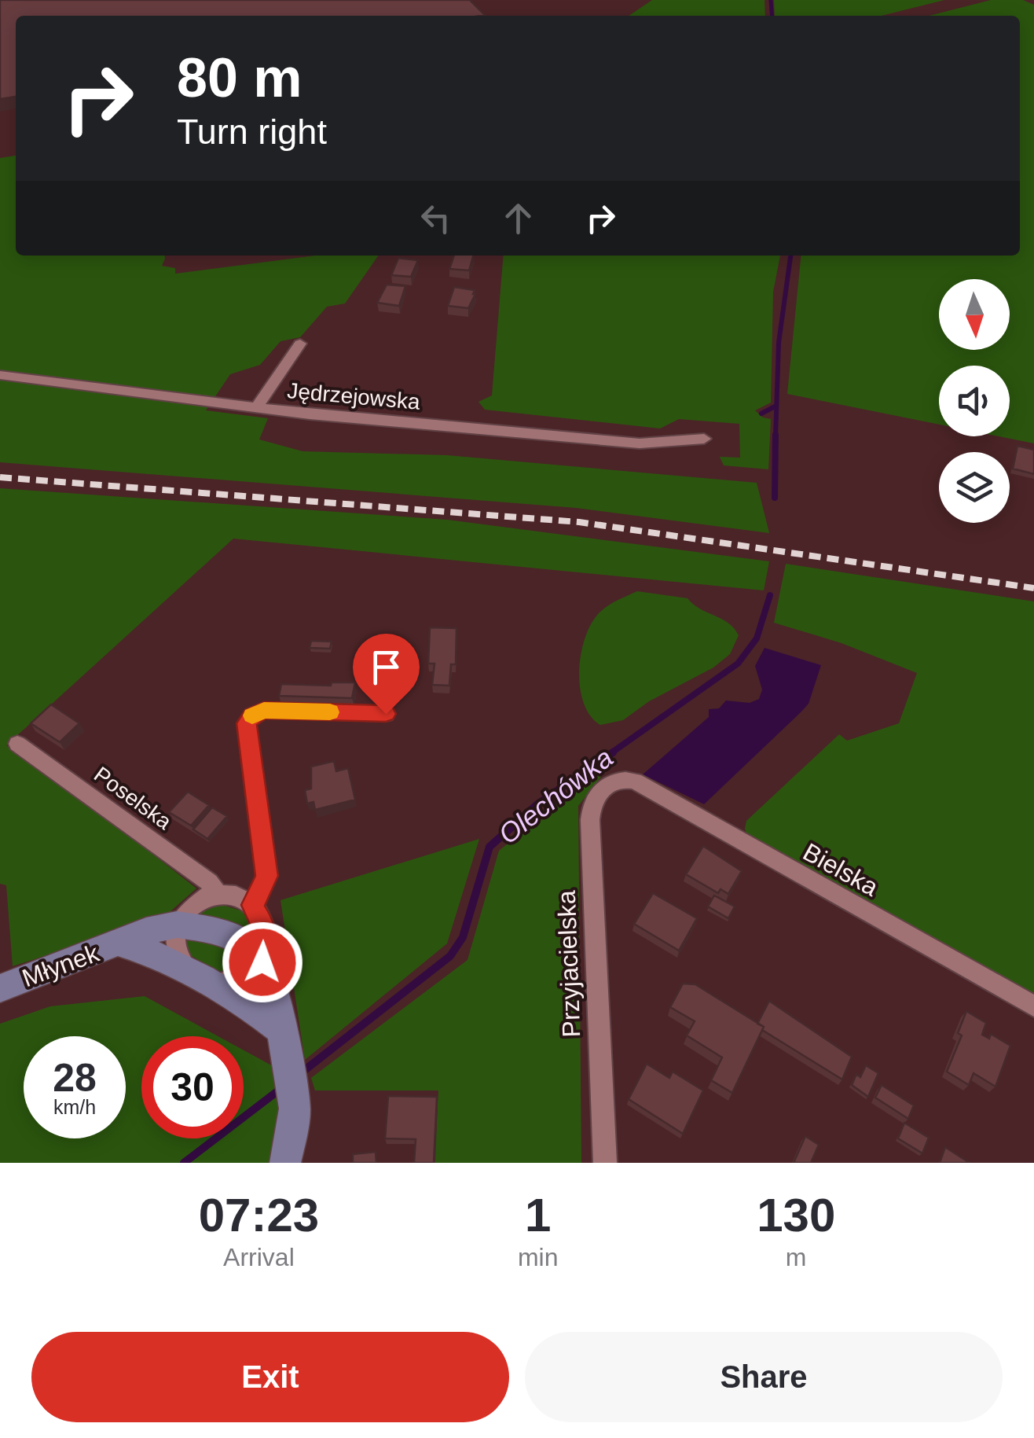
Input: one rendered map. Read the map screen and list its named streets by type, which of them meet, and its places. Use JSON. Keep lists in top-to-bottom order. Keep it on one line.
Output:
{"streets":{"street":["Jędrzejowska","Poselska","Bielska","Przyjacielska","Młynek"]},"crossings":[["Bielska","Przyjacielska"]],"water":["Olechówka"],"north":"bottom","page":{"turn":["80 m","Turn right"],"speed":"28 km/h","limit":"30","eta":["07:23","Arrival","1","min","130","m"],"buttons":["Exit","Share"]}}
